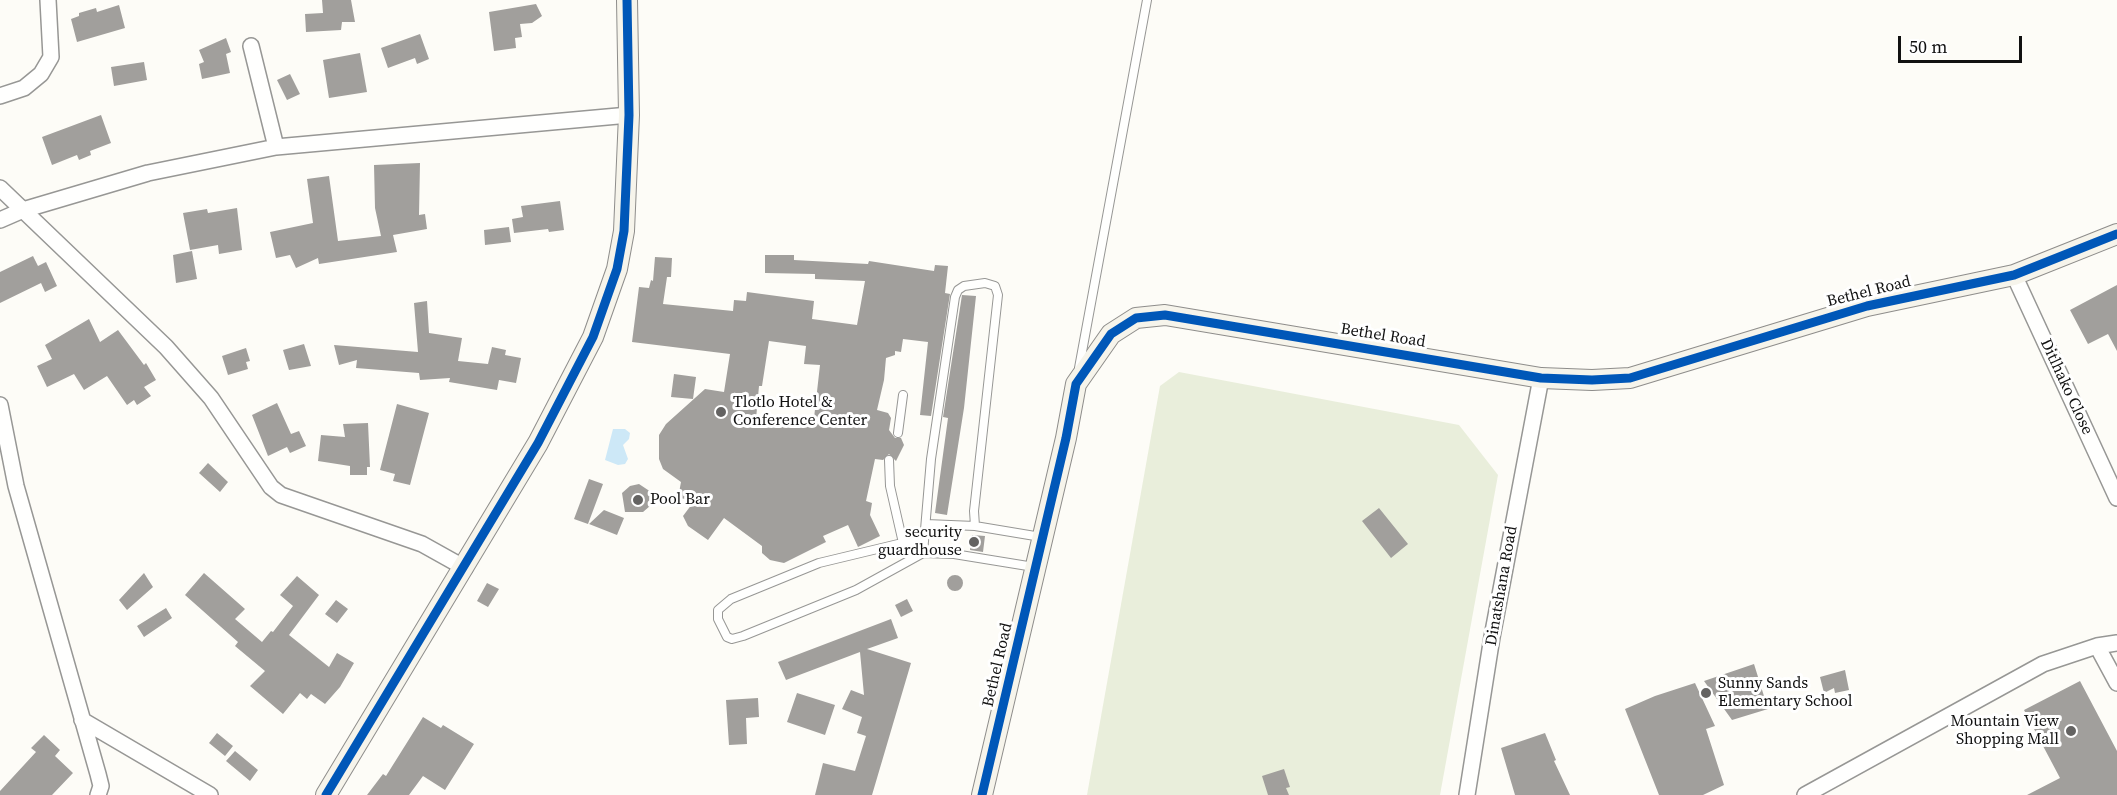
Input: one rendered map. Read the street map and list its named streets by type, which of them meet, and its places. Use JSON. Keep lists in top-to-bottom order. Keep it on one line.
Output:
{"streets":{"street":["Bethel Road","Ditlhako Close","Dinatshana Road"]},"crossings":[["Bethel Road","Ditlhako Close"],["Bethel Road","Dinatshana Road"]],"places":["Tlotlo Hotel & Conference Center","Pool Bar","security guardhouse","Sunny Sands Elementary School","Mountain View Shopping Mall"],"scale_bar":"50 m"}
